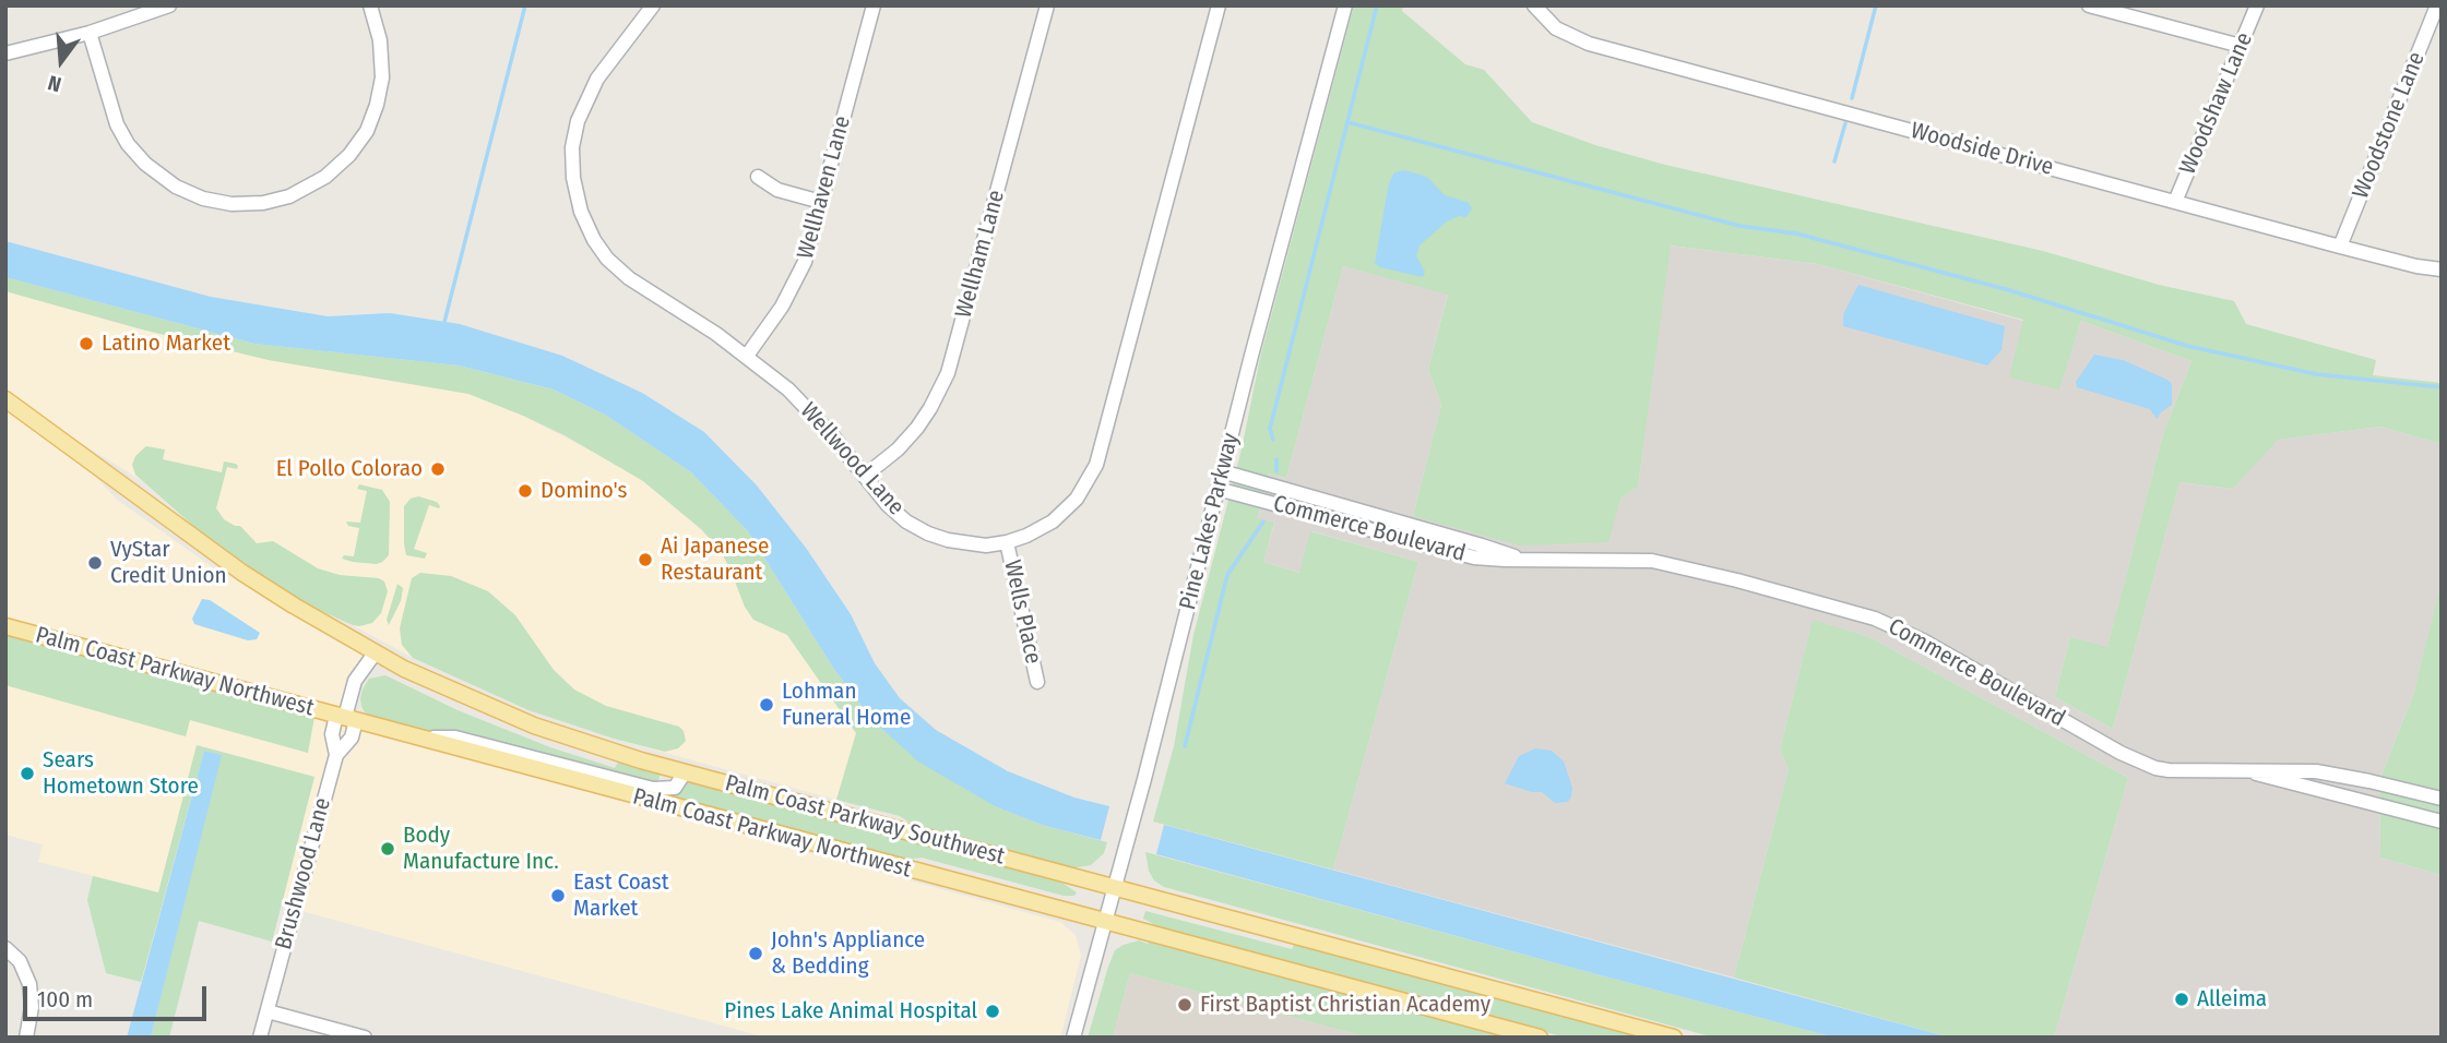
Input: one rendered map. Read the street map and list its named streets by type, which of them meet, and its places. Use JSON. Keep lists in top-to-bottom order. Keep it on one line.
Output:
{"streets":{"main road":["Palm Coast Parkway Northwest","Palm Coast Parkway Southwest"],"street":["Woodshaw Lane","Woodstone Lane","Woodside Drive","Wellhaven Lane","Wellham Lane","Wellwood Lane","Pine Lakes Parkway","Commerce Boulevard","Wells Place","Brushwood Lane"]},"crossings":[["Woodshaw Lane","Woodside Drive"],["Woodstone Lane","Woodside Drive"],["Wellhaven Lane","Wellwood Lane"],["Wellham Lane","Wellwood Lane"],["Wellwood Lane","Wells Place"],["Pine Lakes Parkway","Commerce Boulevard"],["Pine Lakes Parkway","Palm Coast Parkway Northwest"],["Pine Lakes Parkway","Palm Coast Parkway Southwest"],["Palm Coast Parkway Northwest","Brushwood Lane"],["Palm Coast Parkway Southwest","Brushwood Lane"]],"places":["Latino Market","El Pollo Colorao","Domino's","Ai Japanese Restaurant","VyStar Credit Union","Lohman Funeral Home","Sears Hometown Store","Body Manufacture Inc.","East Coast Market","John's Appliance & Bedding","Alleima","First Baptist Christian Academy","Pines Lake Animal Hospital"],"scale_bar":"100 m","north":"bottom"}
